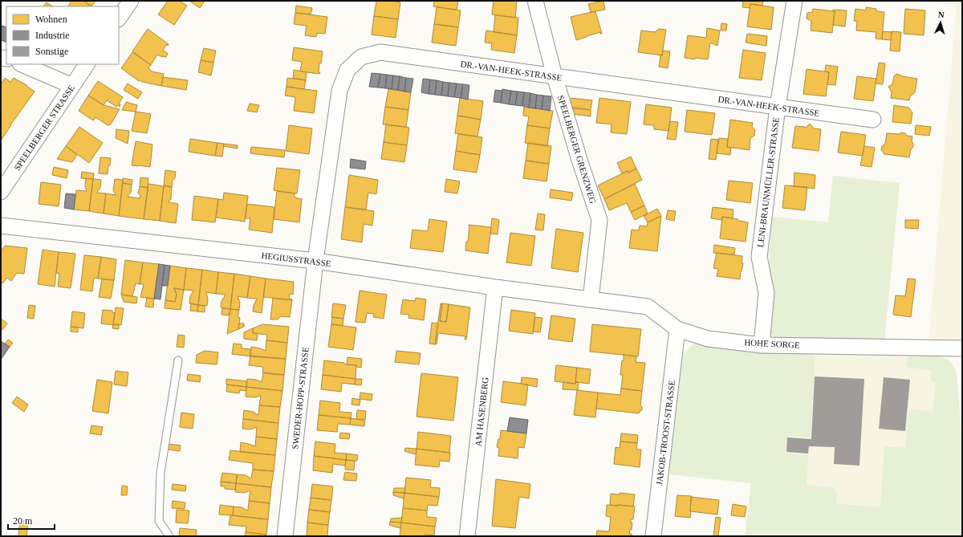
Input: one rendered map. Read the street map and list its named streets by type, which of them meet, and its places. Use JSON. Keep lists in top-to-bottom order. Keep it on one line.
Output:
{"streets":{"street":["DR.-VAN-HEEK-STRASSE","SPEELBERGER STRASSE","SPEELBERGER GRENZWEG","LENI-BRAUNMÜLLER-STRASSE","HEGIUSSTRASSE","HOHE SORGE","SWEDER-HOPP-STRASSE","AM HASENBERG","JAKOB-TROOST-STRASSE"]},"crossings":[["DR.-VAN-HEEK-STRASSE","SPEELBERGER GRENZWEG"],["DR.-VAN-HEEK-STRASSE","LENI-BRAUNMÜLLER-STRASSE"],["DR.-VAN-HEEK-STRASSE","HEGIUSSTRASSE"],["DR.-VAN-HEEK-STRASSE","SWEDER-HOPP-STRASSE"],["SPEELBERGER GRENZWEG","HEGIUSSTRASSE"],["SPEELBERGER GRENZWEG","HOHE SORGE"],["LENI-BRAUNMÜLLER-STRASSE","HOHE SORGE"],["HEGIUSSTRASSE","HOHE SORGE"],["HEGIUSSTRASSE","SWEDER-HOPP-STRASSE"],["HEGIUSSTRASSE","AM HASENBERG"],["HOHE SORGE","JAKOB-TROOST-STRASSE"]],"legend":["Wohnen","Industrie","Sonstige"],"scale_bar":"20 m","north":"top"}
